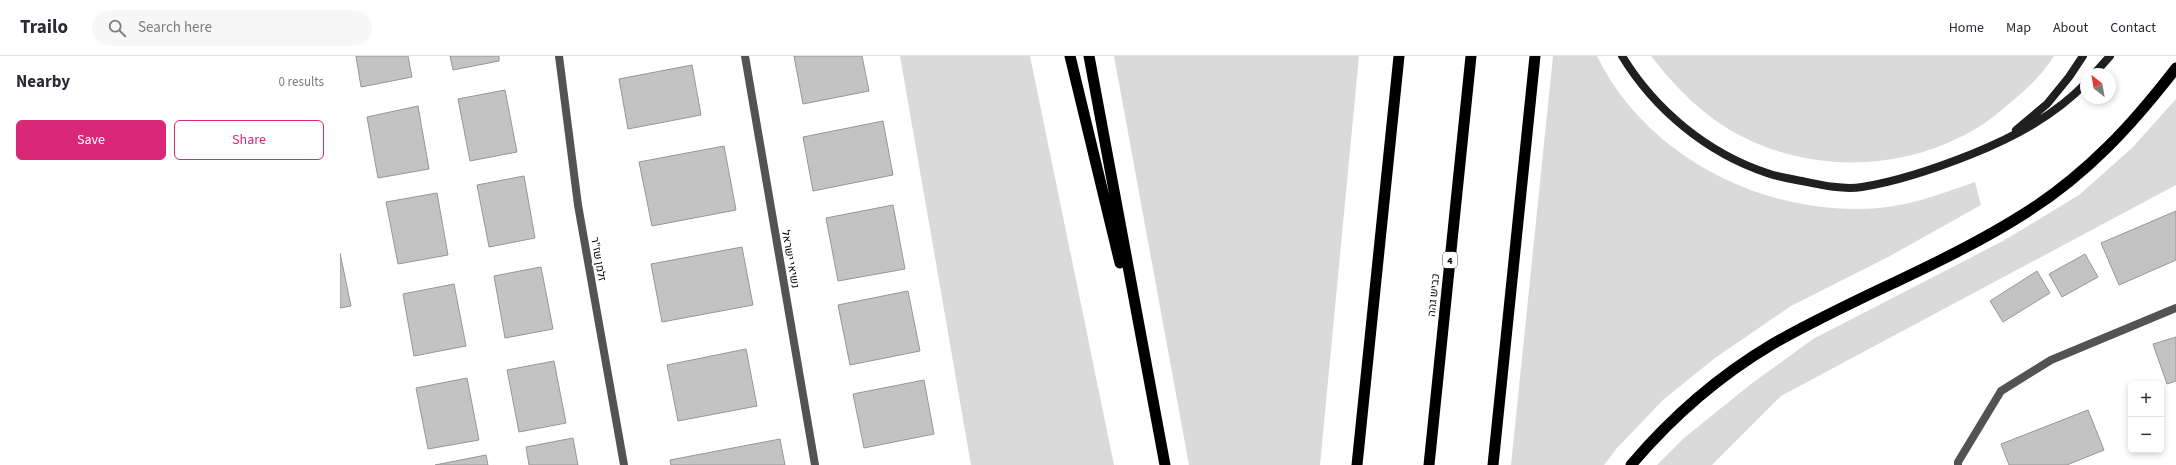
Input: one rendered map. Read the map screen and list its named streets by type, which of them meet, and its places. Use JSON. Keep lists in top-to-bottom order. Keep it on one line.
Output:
{"streets":{"highway":["4","כביש גהה"],"street":["זלמן שז\"ר","נשיאי ישראל"]},"north":"top left","page":{"header":"Trailo","search":"Search here","nav":["Home","Map","About","Contact"],"heading":["Nearby","0 results"],"buttons":["Save","Share"],"map_buttons":["+","−"]}}
